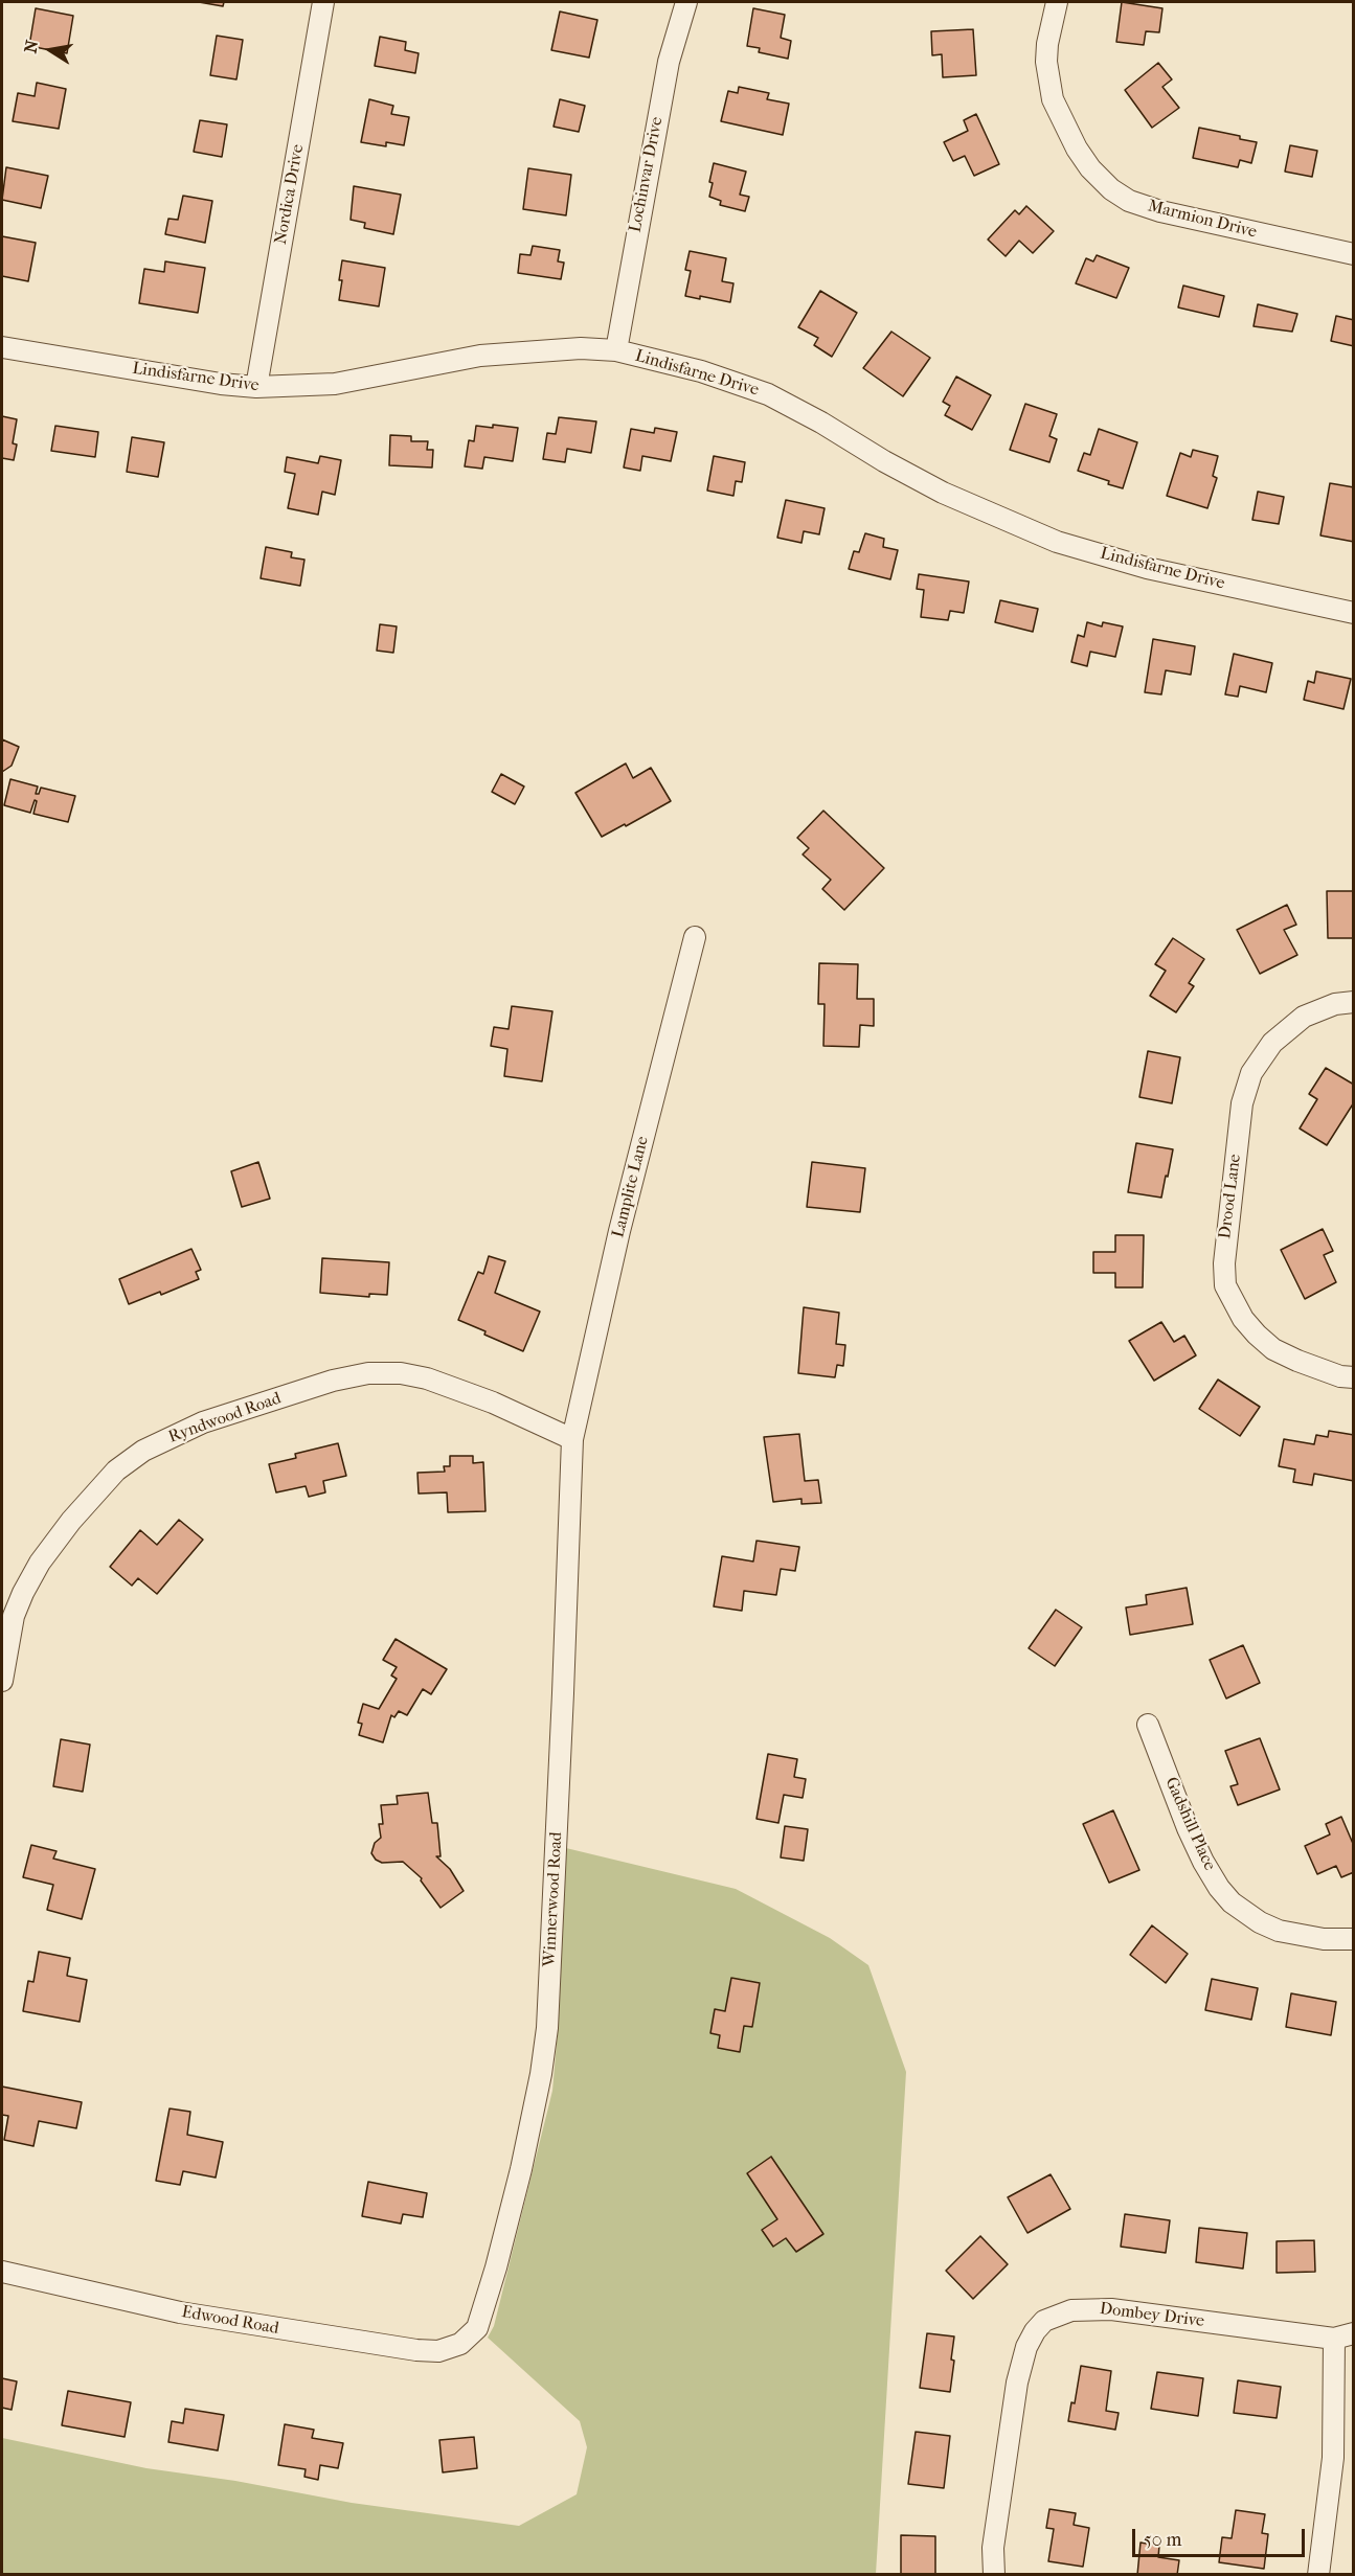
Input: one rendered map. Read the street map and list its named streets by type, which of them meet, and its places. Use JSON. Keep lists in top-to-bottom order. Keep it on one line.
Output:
{"streets":{"street":["Lochinvar Drive","Nordica Drive","Marmion Drive","Lindisfarne Drive","Lamplite Lane","Drood Lane","Ryndwood Road","Gadshill Place","Winnerwood Road","Dombey Drive","Edwood Road"]},"crossings":[["Lochinvar Drive","Lindisfarne Drive"],["Nordica Drive","Lindisfarne Drive"],["Lamplite Lane","Ryndwood Road"],["Lamplite Lane","Winnerwood Road"],["Ryndwood Road","Winnerwood Road"],["Winnerwood Road","Edwood Road"]],"scale_bar":"50 m","north":"left"}
